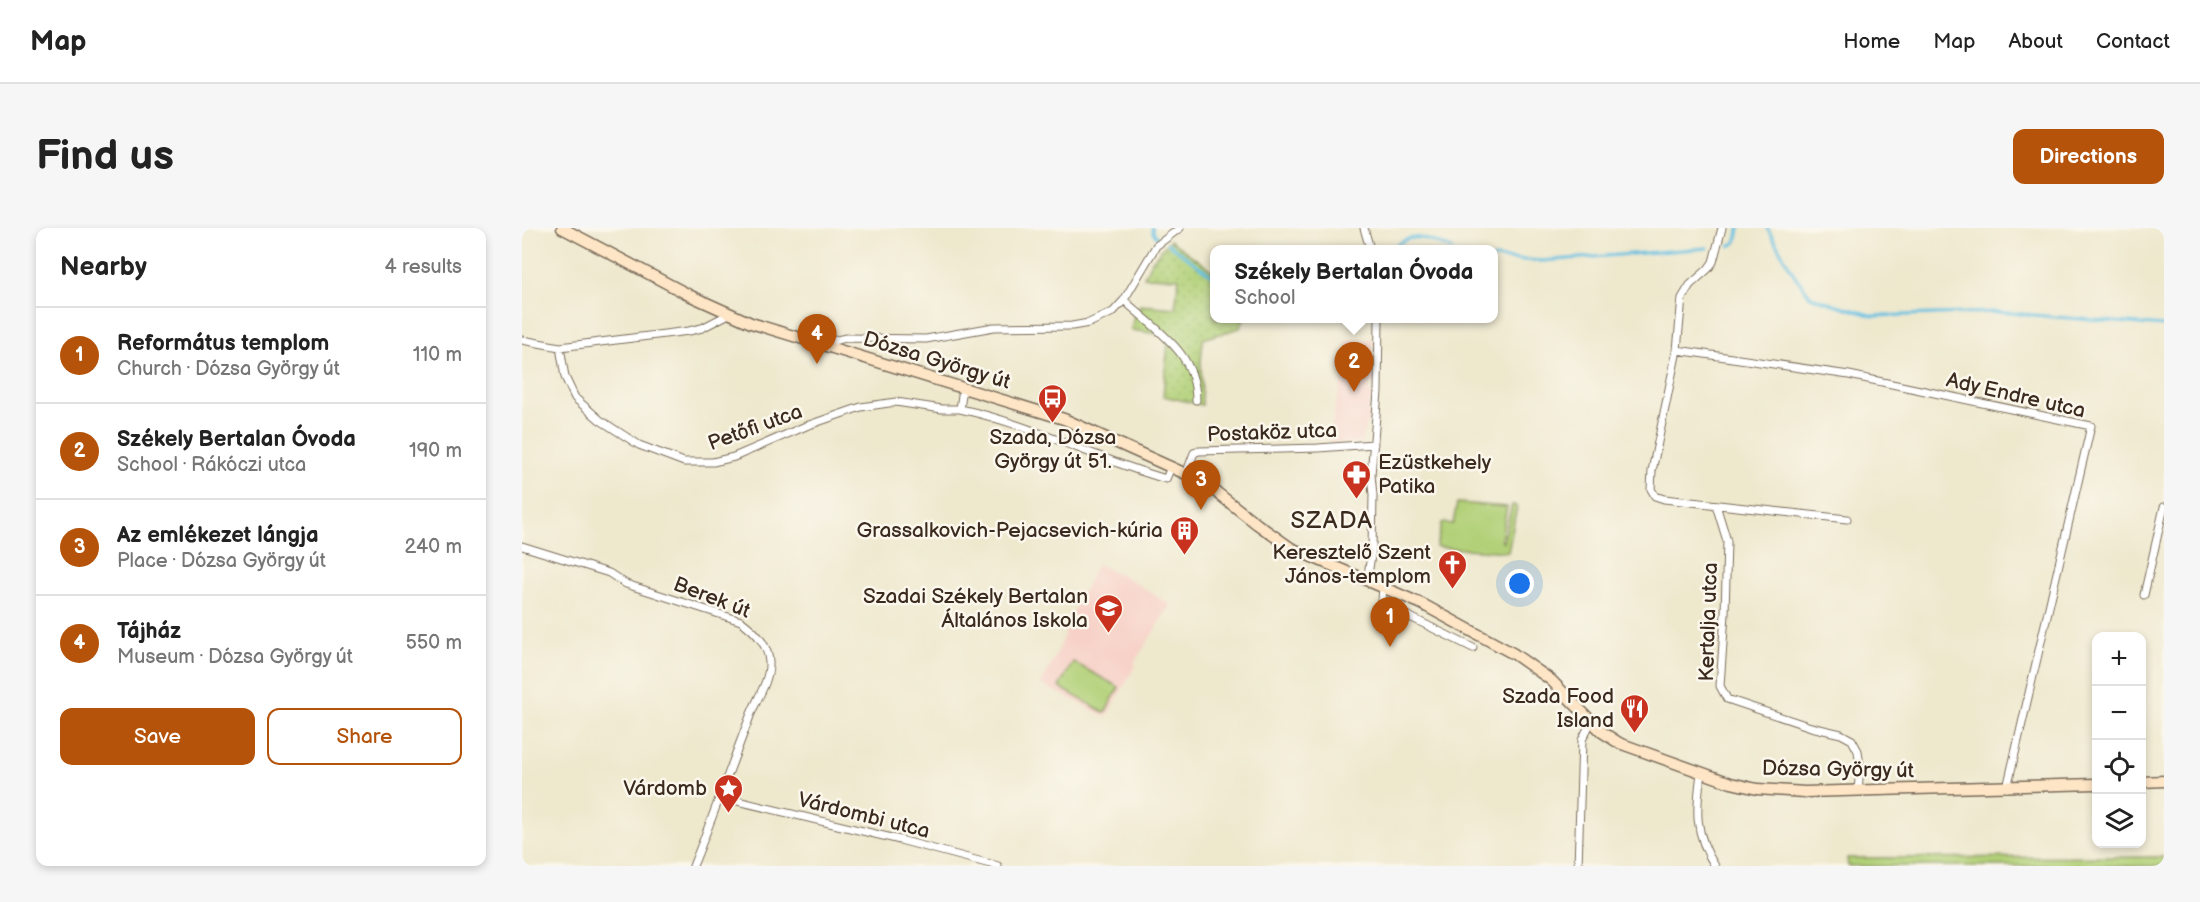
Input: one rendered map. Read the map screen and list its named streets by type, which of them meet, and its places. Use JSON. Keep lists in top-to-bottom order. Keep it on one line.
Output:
{"streets":{"main road":["Dózsa György út"],"street":["Ady Endre utca","Petőfi utca","Postaköz utca","Berek út","Kertalja utca","Várdombi utca"]},"crossings":[["Dózsa György út","Ady Endre utca"],["Dózsa György út","Petőfi utca"],["Dózsa György út","Postaköz utca"],["Dózsa György út","Kertalja utca"],["Berek út","Várdombi utca"]],"districts":["SZADA"],"places":{"bus stop":["Szada, Dózsa György út 51."],"pharmacy":["Ezüstkehely Patika"],"building":["Grassalkovich-Pejacsevich-kúria"],"church":["Keresztelő Szent János-templom"],"school or university":["Szadai Székely Bertalan Általános Iskola"],"restaurant":["Szada Food Island"],"place":["Várdomb"]},"page":{"header":"Map","nav":["Home","Map","About","Contact"],"buttons":["Directions",["Save","Share"]],"title":"Find us","heading":["Nearby","4 results"],"popup":["Székely Bertalan Óvoda","School"],"list":[{"mark":"1","name":"Református templom","note":"Church · Dózsa György út","value":"110 m"},{"mark":"2","name":"Székely Bertalan Óvoda","note":"School · Rákóczi utca","value":"190 m"},{"mark":"3","name":"Az emlékezet lángja","note":"Place · Dózsa György út","value":"240 m"},{"mark":"4","name":"Tájház","note":"Museum · Dózsa György út","value":"550 m"}],"pins":["4","2","3","1"],"map_buttons":["+","−"]}}
